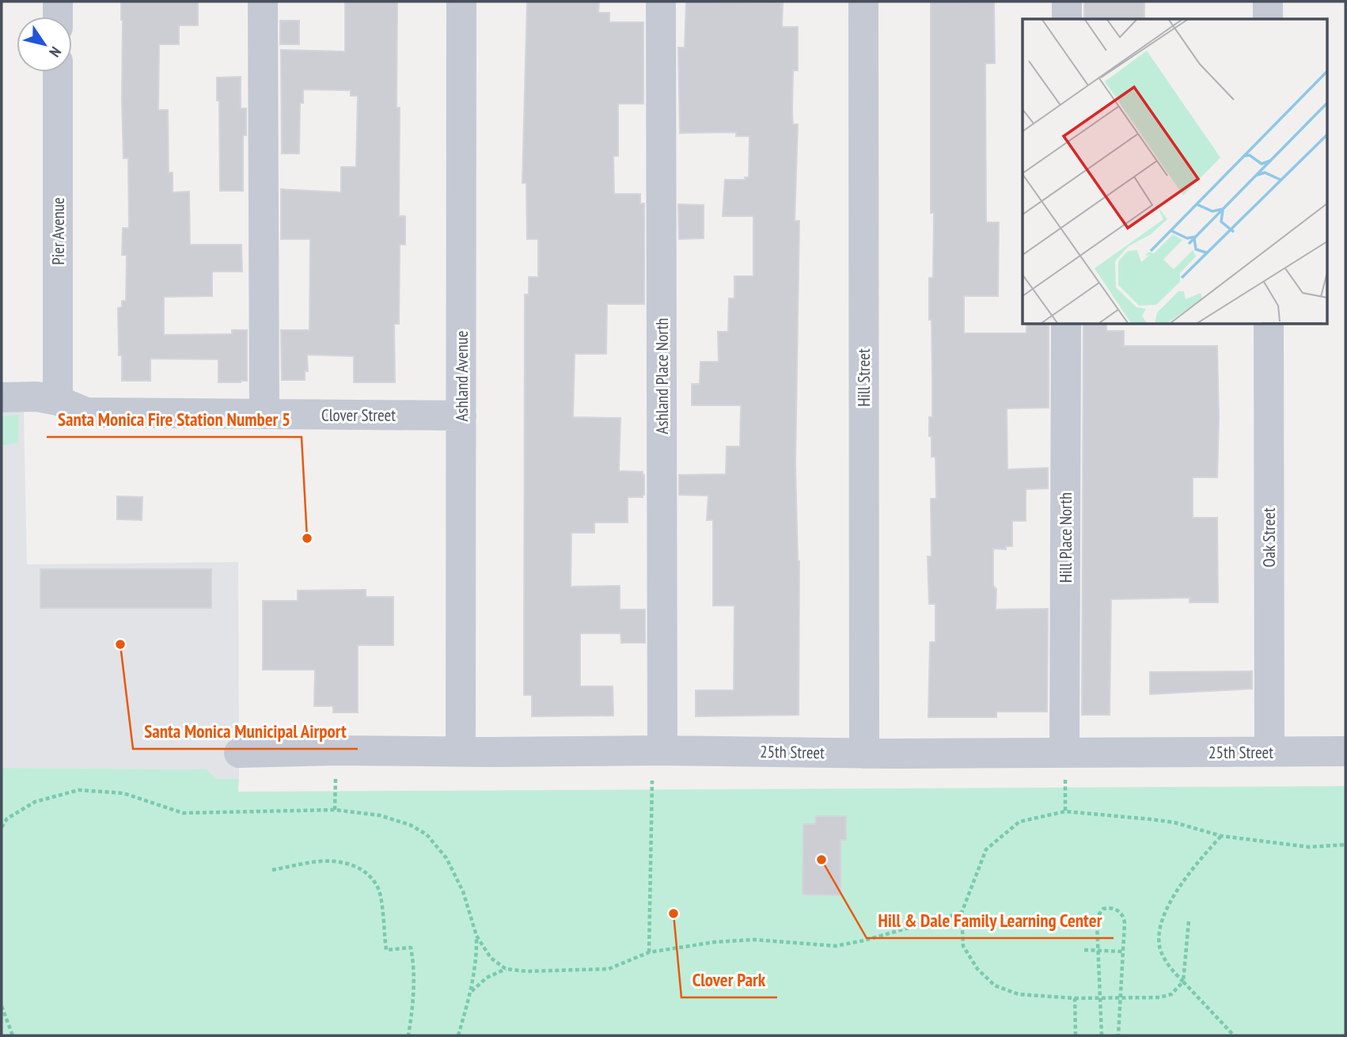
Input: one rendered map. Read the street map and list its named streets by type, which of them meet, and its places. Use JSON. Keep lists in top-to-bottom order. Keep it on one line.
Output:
{"streets":{"street":["Pier Avenue","Ashland Avenue","Ashland Place North","Hill Street","Clover Street","Hill Place North","Oak Street","25th Street"]},"crossings":[["Pier Avenue","Clover Street"],["Ashland Avenue","Clover Street"],["Ashland Avenue","25th Street"],["Ashland Place North","25th Street"],["Hill Street","25th Street"],["Hill Place North","25th Street"],["Oak Street","25th Street"]],"places":["Santa Monica Fire Station Number 5","Santa Monica Municipal Airport","Hill & Dale Family Learning Center","Clover Park"],"north":"bottom right"}
